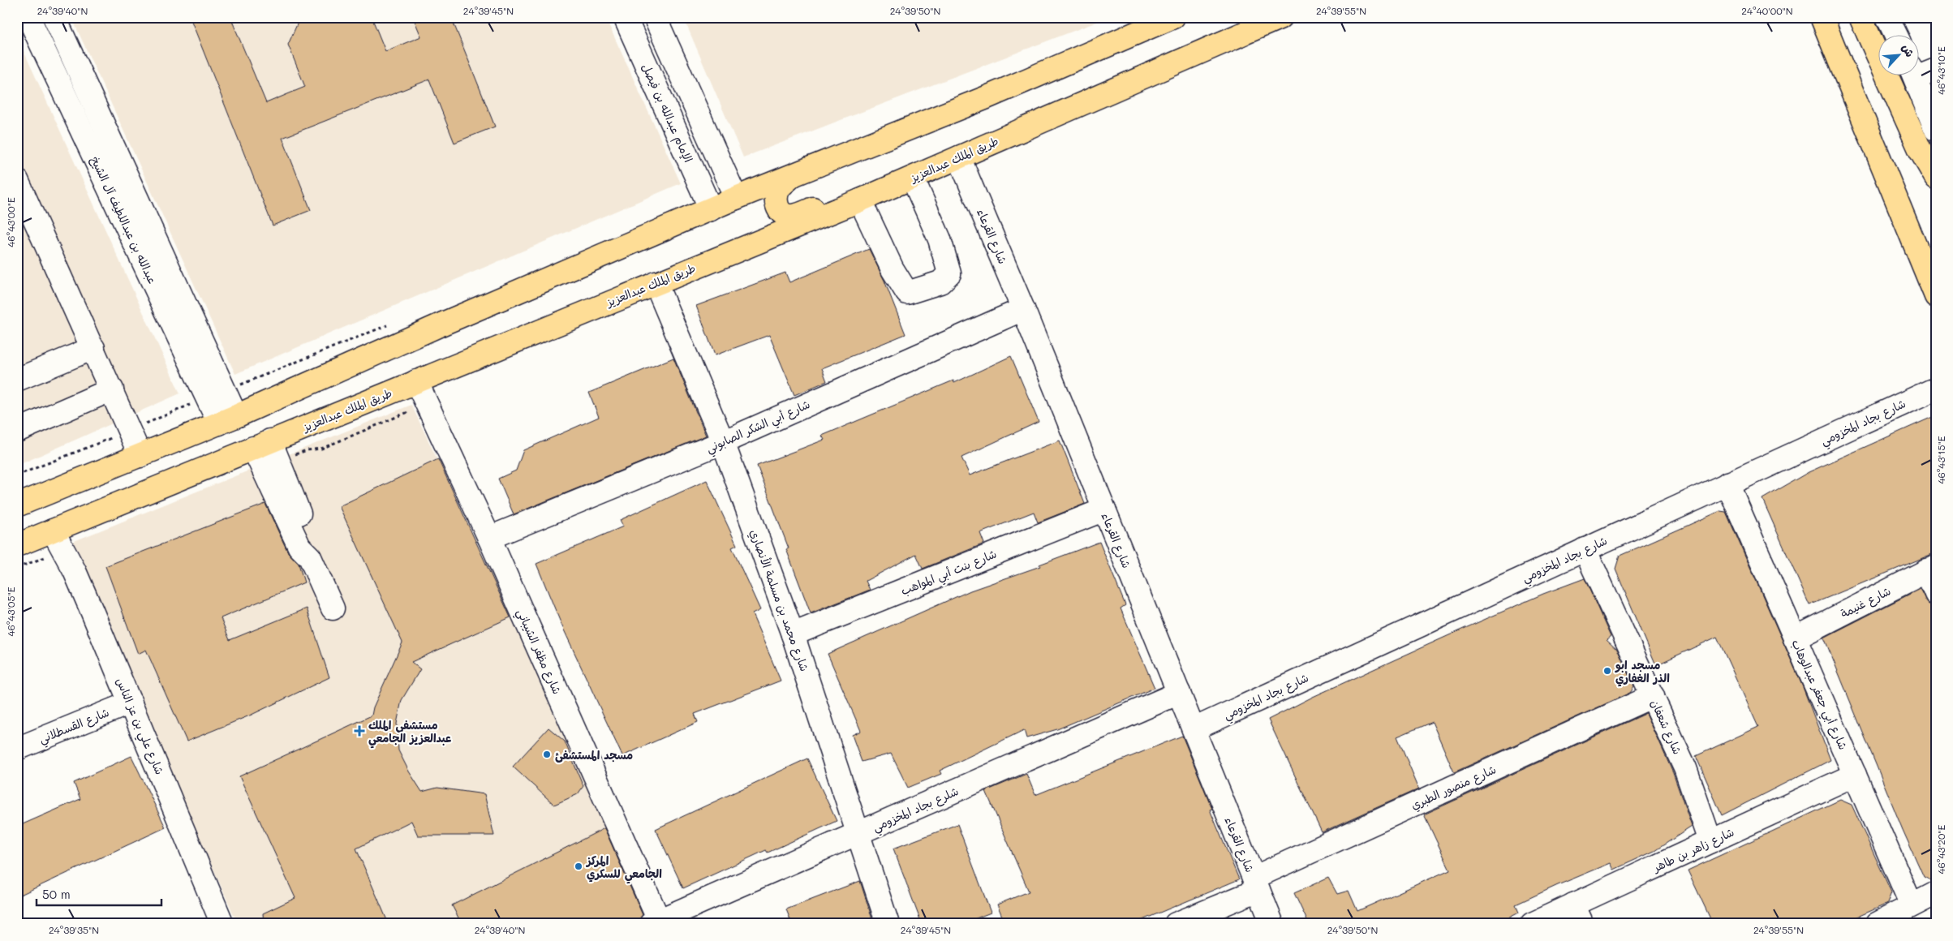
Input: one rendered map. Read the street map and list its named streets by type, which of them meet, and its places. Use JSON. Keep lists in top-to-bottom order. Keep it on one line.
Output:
{"streets":{"main road":["طريق الملك عبدالعزيز"],"street":["الإمام عبدالله بن فيصل","عبدالله بن عبداللطيف آل الشيخ","شارع القرعاء","شارع بجاد المخزومي","شارع أبي الشكر الصابوني","شارع بنت أبي المواهب","شارع محمد بن مسلمة الأنصاري","شارع غنيمة","شارع مظفر الشيباني","شارع أبي جعفر عبدالوهاب","شارع القسطلاني","شارع علي بن عز الناس","شارع شعفان","شارع منصور الطبري","شلرع بجاد المخزومي","شارع زاهر بن طاهر"]},"crossings":[["طريق الملك عبدالعزيز","شارع القرعاء"],["طريق الملك عبدالعزيز","شارع محمد بن مسلمة الأنصاري"],["طريق الملك عبدالعزيز","شارع مظفر الشيباني"],["طريق الملك عبدالعزيز","شارع علي بن عز الناس"],["شارع القرعاء","شارع بجاد المخزومي"],["شارع القرعاء","شارع أبي الشكر الصابوني"],["شارع القرعاء","شارع بنت أبي المواهب"],["شارع القرعاء","شارع منصور الطبري"],["شارع القرعاء","شلرع بجاد المخزومي"],["شارع بجاد المخزومي","شارع أبي جعفر عبدالوهاب"],["شارع بجاد المخزومي","شارع شعفان"],["شارع أبي الشكر الصابوني","شارع محمد بن مسلمة الأنصاري"],["شارع أبي الشكر الصابوني","شارع مظفر الشيباني"],["شارع بنت أبي المواهب","شارع محمد بن مسلمة الأنصاري"],["شارع محمد بن مسلمة الأنصاري","شلرع بجاد المخزومي"],["شارع غنيمة","شارع أبي جعفر عبدالوهاب"],["شارع مظفر الشيباني","شلرع بجاد المخزومي"],["شارع أبي جعفر عبدالوهاب","شارع زاهر بن طاهر"],["شارع القسطلاني","شارع علي بن عز الناس"],["شارع شعفان","شارع منصور الطبري"],["شارع شعفان","شارع زاهر بن طاهر"]],"places":{"other":["مسجد ابو الذر الغفاري","مسجد المستشفئ","المركز الجامعي للسكري"],"health":["مستشفى الملك عبدالعزيز الجامعي"]},"scale_bar":"50 m","north":"top right","coordinates":["24°39'40\"N","24°39'45\"N","24°39'50\"N","24°39'55\"N","24°40'00\"N","46°43'10\"E","46°43'00\"E","46°43'15\"E","46°43'05\"E","46°43'20\"E","24°39'35\"N"]}
